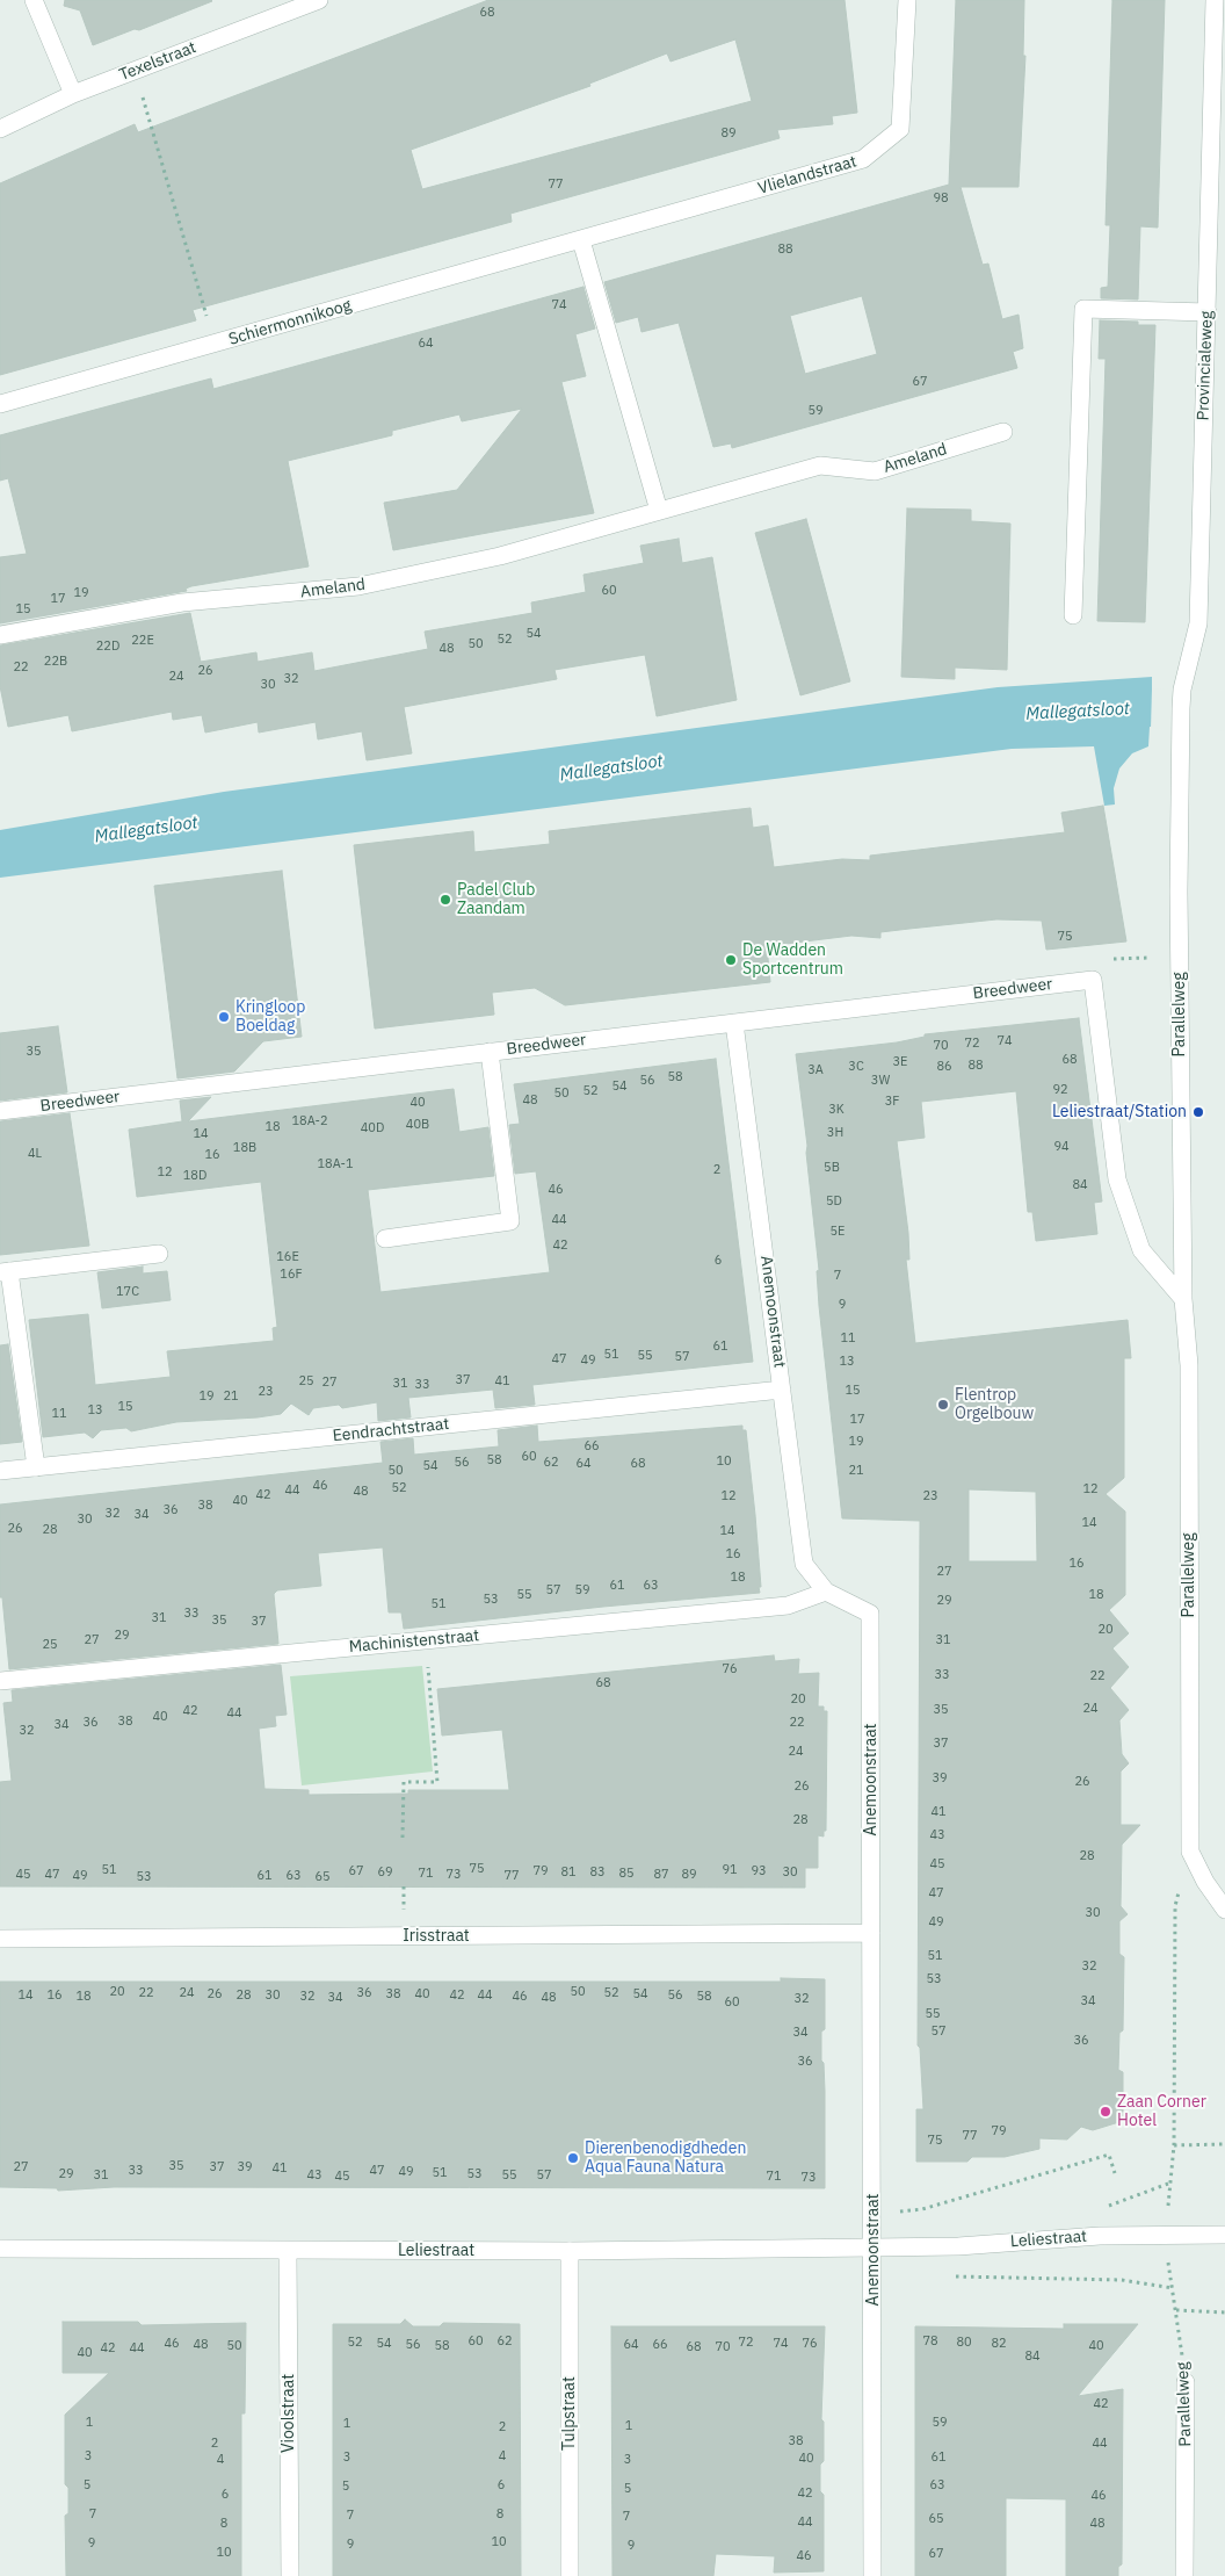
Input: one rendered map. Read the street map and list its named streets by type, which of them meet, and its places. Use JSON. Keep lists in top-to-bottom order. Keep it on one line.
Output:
{"streets":{"street":["Texelstraat","Vlielandstraat","Schiermonnikoog","Provincialeweg","Ameland","Breedweer","Parallelweg","Anemoonstraat","Eendrachtstraat","Machinistenstraat","Irisstraat","Leliestraat","Vioolstraat","Tulpstraat"]},"crossings":[["Vlielandstraat","Schiermonnikoog"],["Provincialeweg","Parallelweg"],["Breedweer","Parallelweg"],["Breedweer","Anemoonstraat"],["Parallelweg","Leliestraat"],["Anemoonstraat","Eendrachtstraat"],["Anemoonstraat","Machinistenstraat"],["Anemoonstraat","Irisstraat"],["Anemoonstraat","Leliestraat"],["Leliestraat","Vioolstraat"],["Leliestraat","Tulpstraat"]],"water":["Mallegatsloot"],"places":["Padel Club Zaandam","De Wadden Sportcentrum","Kringloop Boeldag","Leliestraat/Station","Flentrop Orgelbouw","Zaan Corner Hotel","Dierenbenodigdheden Aqua Fauna Natura"],"house_numbers":["68","89","77","98","88","74","64","67","59","60","19","17","15","54","52","22E","50","22D","48","22B","22","26","24","32","30","75","74","72","70","35","68","3E","88","3C","86","3A","58","56","3W","54","92","52","50","48","3F","40","3K","18A-2","40B","18","40D","3H","14","94","18B","4L","16","18A-1","5B","2","12","18D","84","46","5D","44","5E","42","16E","6","16F","7","17C","9","11","61","51","55","57","47","49","13","37","25","41","27","31","33","15","23","19","21","15","13","11","17","19","66","60","58","10","56","62","64","68","54","50","21","46","52","12","44","48","42","12","23","40","38","36","32","34","30","14","26","28","14","16","16","27","18","61","63","57","59","55","18","53","29","51","33","31","35","37","20","29","27","31","25","76","33","22","68","20","24","35","42","44","40","38","36","22","34","32","37","24","39","26","26","41","28","43","28","45","75","51","91","67","79","93","69","81","83","30","71","85","45","47","73","87","89","49","61","63","77","53","65","47","30","49","51","32","53","20","50","22","24","36","52","26","38","40","54","14","16","28","30","42","44","56","18","32","46","58","34","48","32","34","60","55","57","34","36","36","79","77","75","35","27","37","39","41","33","47","49","51","29","53","31","43","55","57","45","71","73","60","62","78","52","72","80","46","54","74","76","82","48","56","64","66","50","58","40","68","70","42","44","40","84","42","1","59","1","1","2","38","2","44","3","4","3","61","40","4","3","5","6","63","5","5","42","6","46","7","8","7","7","65","44","8","48","10","9","9","9","10","67","46"]}
